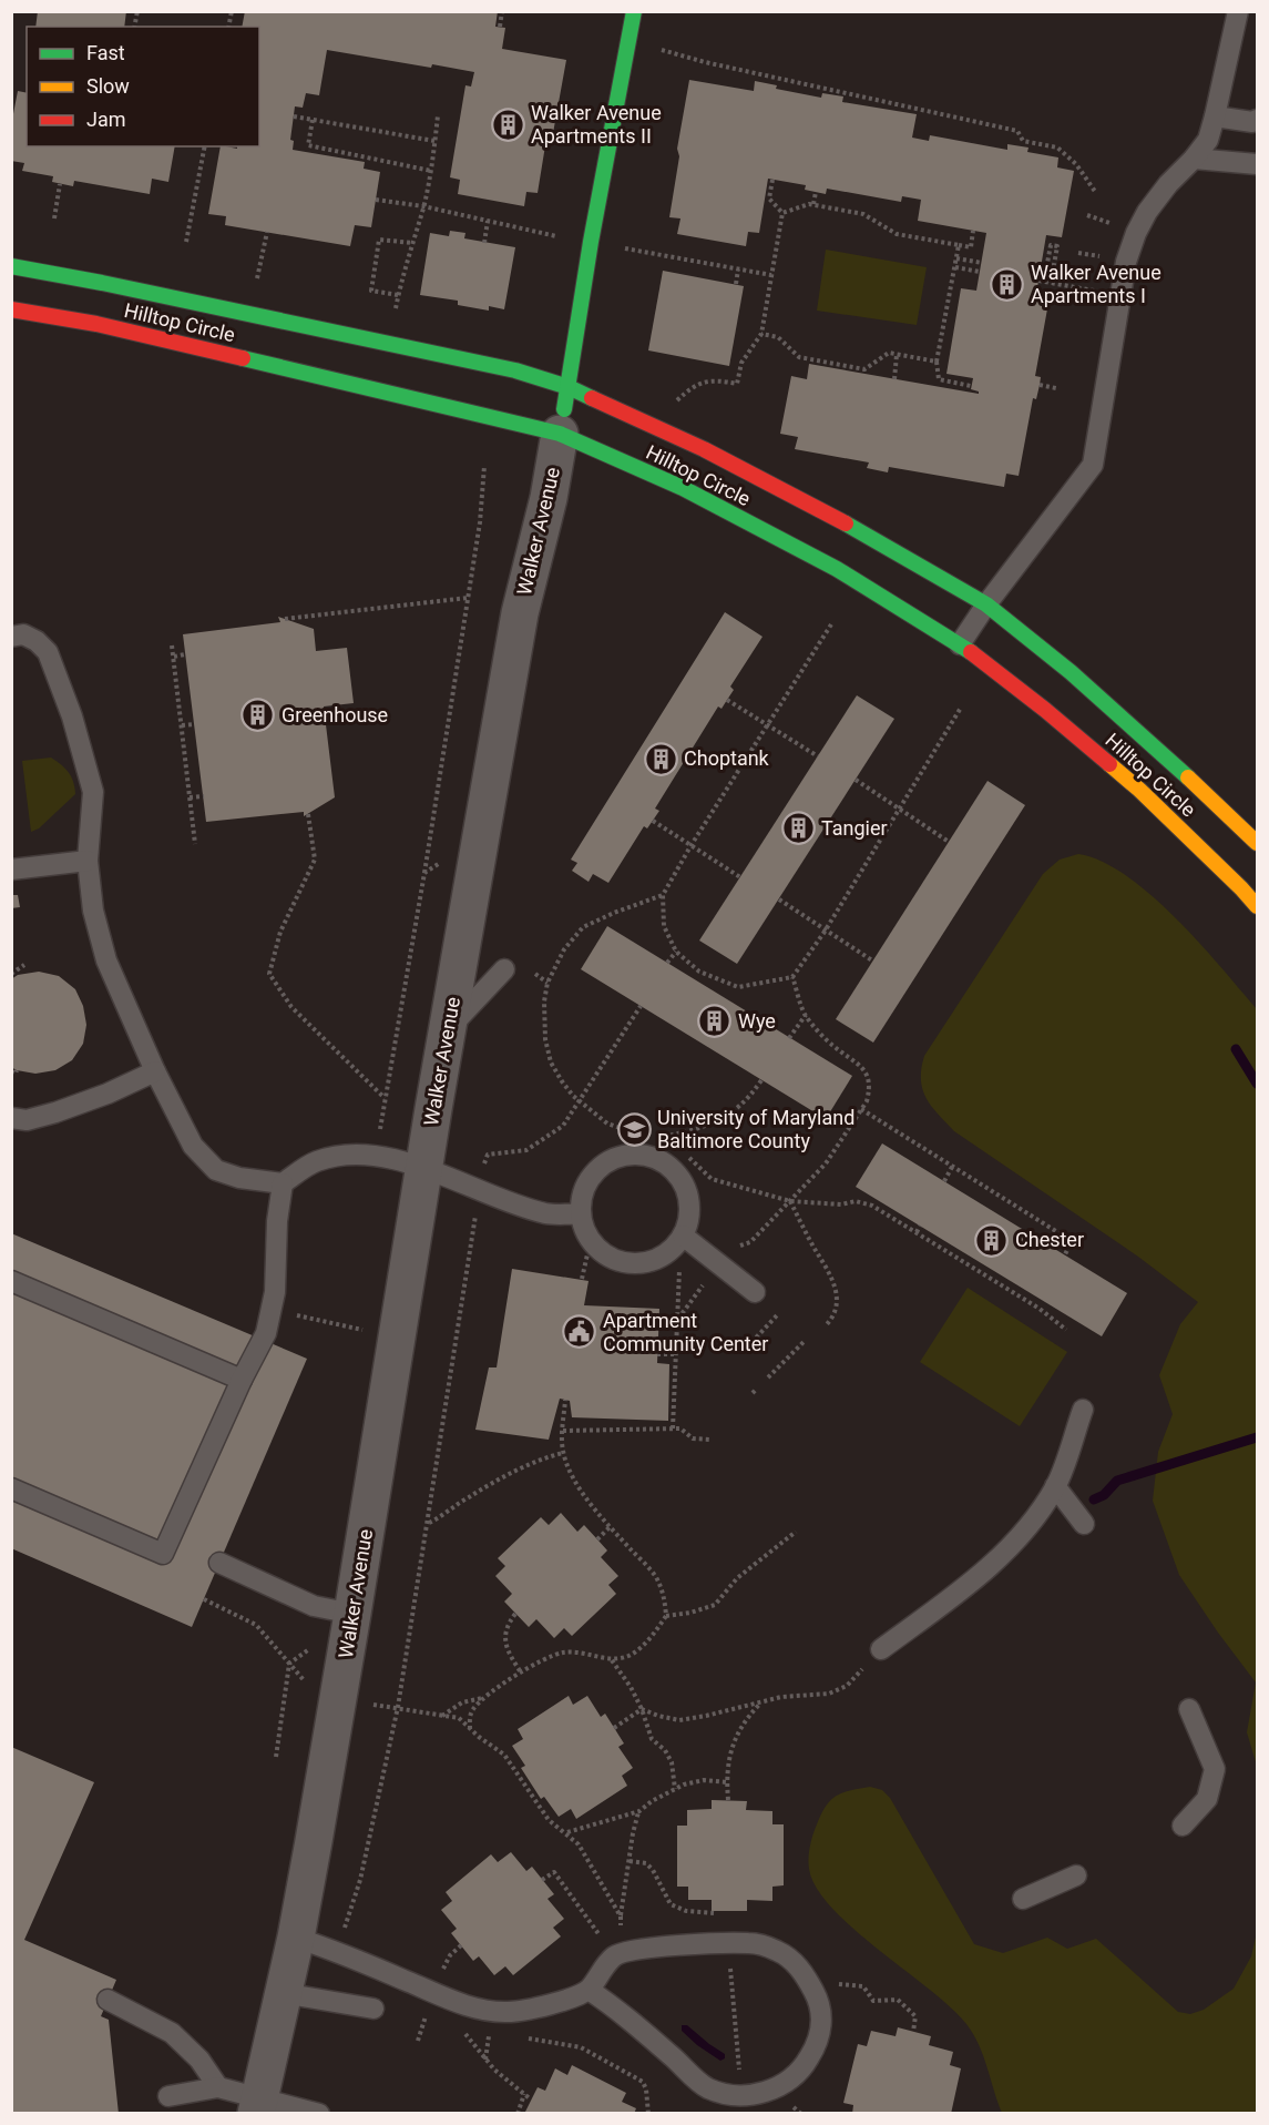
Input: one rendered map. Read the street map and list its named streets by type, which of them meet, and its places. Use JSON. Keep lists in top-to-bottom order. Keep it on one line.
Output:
{"streets":{"street":["Hilltop Circle","Walker Avenue"]},"crossings":[["Hilltop Circle","Walker Avenue"]],"places":{"building":["Walker Avenue Apartments II","Walker Avenue Apartments I","Greenhouse","Choptank","Tangier","Wye","Chester"],"school or university":["University of Maryland Baltimore County"],"public building":["Apartment Community Center"]},"legend":["Fast","Slow","Jam"]}
